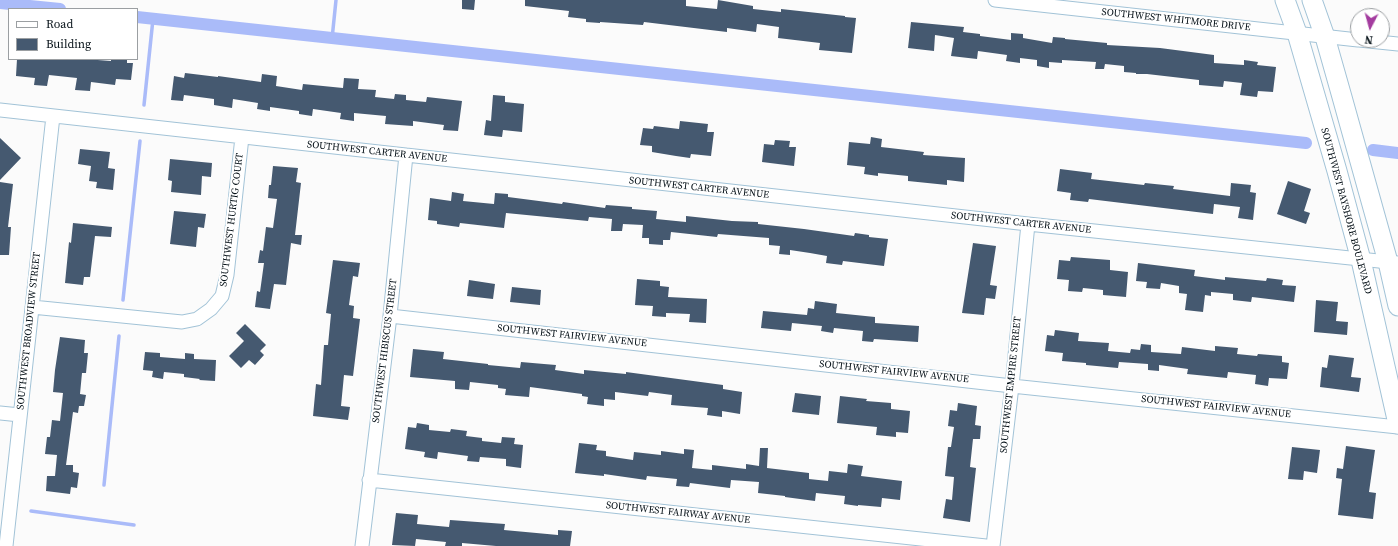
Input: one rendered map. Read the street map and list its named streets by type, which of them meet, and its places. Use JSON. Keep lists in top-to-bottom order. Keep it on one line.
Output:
{"streets":{"main road":["SOUTHWEST BAYSHORE BOULEVARD"],"street":["SOUTHWEST WHITMORE DRIVE","SOUTHWEST CARTER AVENUE","SOUTHWEST HURTIG COURT","SOUTHWEST BROADVIEW STREET","SOUTHWEST FAIRVIEW AVENUE","SOUTHWEST HIBISCUS STREET","SOUTHWEST EMPIRE STREET","SOUTHWEST FAIRWAY AVENUE"]},"crossings":[["SOUTHWEST WHITMORE DRIVE","SOUTHWEST BAYSHORE BOULEVARD"],["SOUTHWEST CARTER AVENUE","SOUTHWEST BAYSHORE BOULEVARD"],["SOUTHWEST CARTER AVENUE","SOUTHWEST HURTIG COURT"],["SOUTHWEST CARTER AVENUE","SOUTHWEST BROADVIEW STREET"],["SOUTHWEST CARTER AVENUE","SOUTHWEST HIBISCUS STREET"],["SOUTHWEST CARTER AVENUE","SOUTHWEST EMPIRE STREET"],["SOUTHWEST BAYSHORE BOULEVARD","SOUTHWEST FAIRVIEW AVENUE"],["SOUTHWEST HURTIG COURT","SOUTHWEST BROADVIEW STREET"],["SOUTHWEST FAIRVIEW AVENUE","SOUTHWEST HIBISCUS STREET"],["SOUTHWEST FAIRVIEW AVENUE","SOUTHWEST EMPIRE STREET"],["SOUTHWEST HIBISCUS STREET","SOUTHWEST FAIRWAY AVENUE"]],"legend":["Road","Building"],"north":"bottom"}
